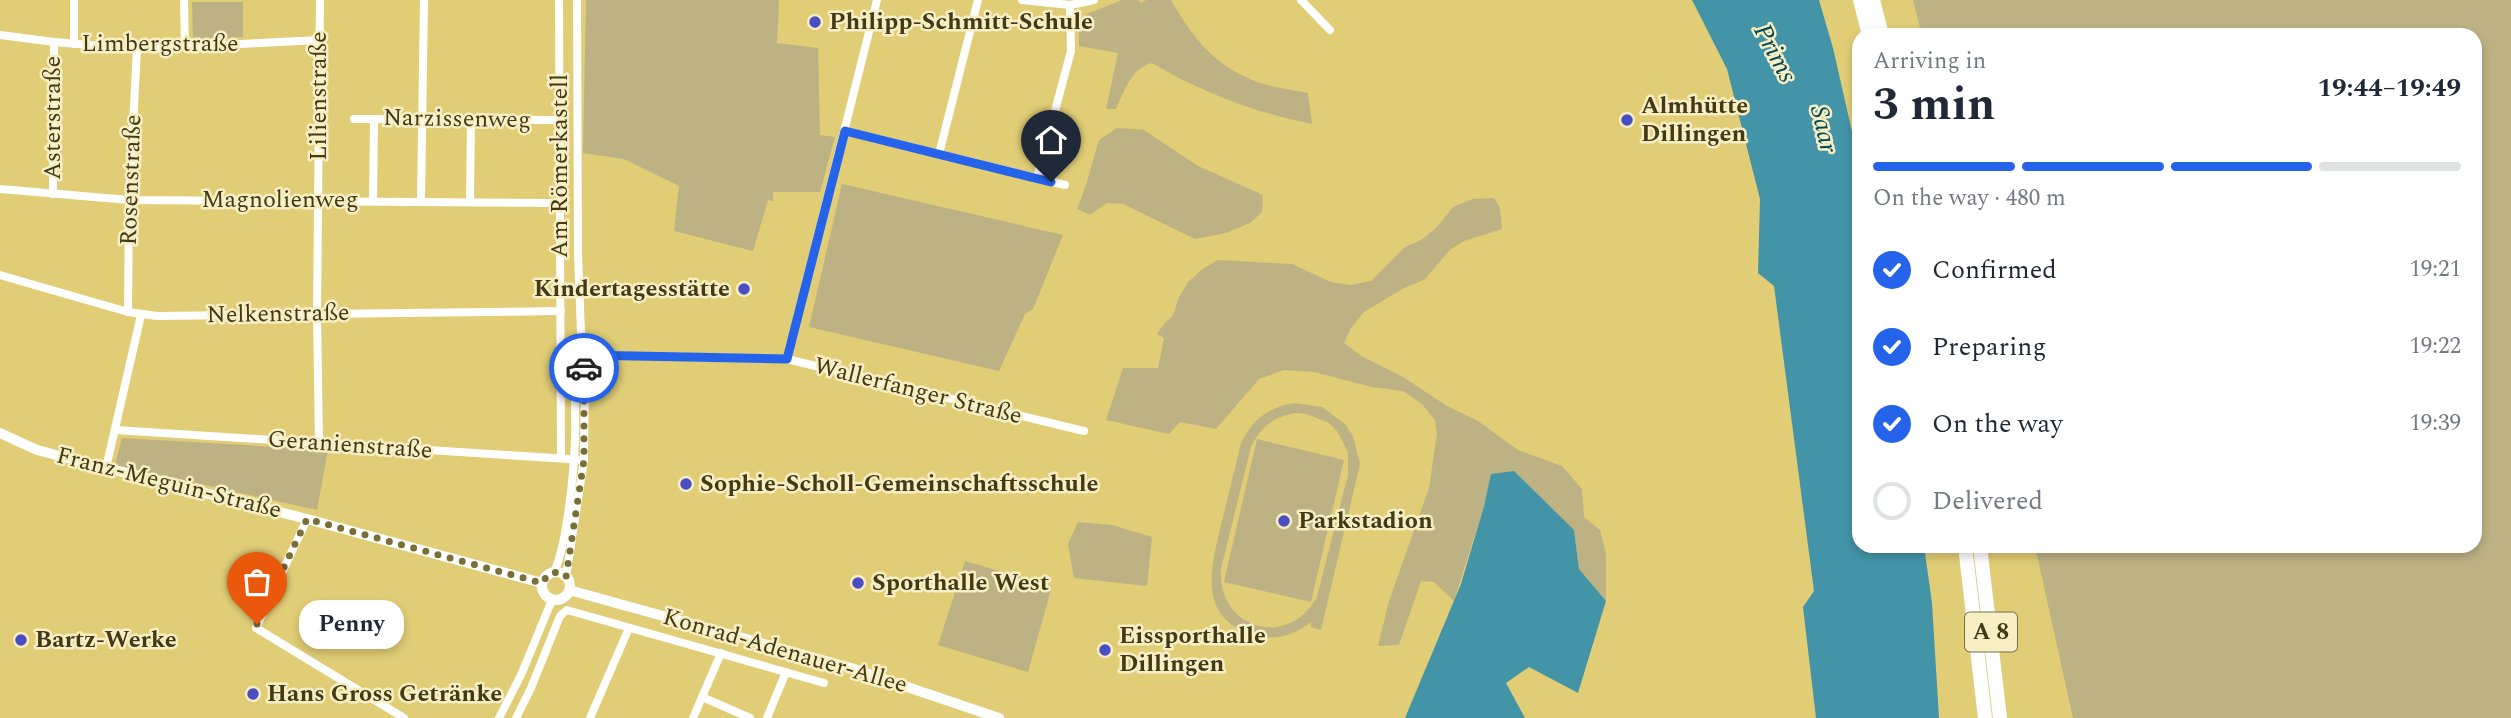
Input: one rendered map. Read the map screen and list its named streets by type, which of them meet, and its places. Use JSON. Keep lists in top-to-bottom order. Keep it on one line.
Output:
{"streets":{"highway":["A 8"],"street":["Limbergstraße","Lilienstraße","Asterstraße","Narzissenweg","Am Römerkastell","Rosenstraße","Magnolienweg","Nelkenstraße","Wallerfanger Straße","Geranienstraße","Franz-Meguin-Straße","Konrad-Adenauer-Allee"]},"crossings":[["Limbergstraße","Lilienstraße"],["Limbergstraße","Asterstraße"],["Limbergstraße","Rosenstraße"],["Lilienstraße","Magnolienweg"],["Lilienstraße","Nelkenstraße"],["Lilienstraße","Geranienstraße"],["Asterstraße","Magnolienweg"],["Narzissenweg","Am Römerkastell"],["Am Römerkastell","Magnolienweg"],["Am Römerkastell","Nelkenstraße"],["Am Römerkastell","Geranienstraße"],["Rosenstraße","Magnolienweg"],["Rosenstraße","Nelkenstraße"],["Franz-Meguin-Straße","Konrad-Adenauer-Allee"]],"water":["Prims","Saar"],"places":["Philipp-Schmitt-Schule","Almhütte Dillingen","Kindertagesstätte","Sophie-Scholl-Gemeinschaftsschule","Parkstadion","Sporthalle West","Penny","Bartz-Werke","Eissporthalle Dillingen","Hans Gross Getränke"],"page":{"heading":["3 min","Arriving in","19:44–19:49"],"bar":"On the way · 480 m","list":[["Confirmed","19:21"],["Preparing","19:22"],["On the way","19:39"],"Delivered"],"bubble":"Penny"}}
